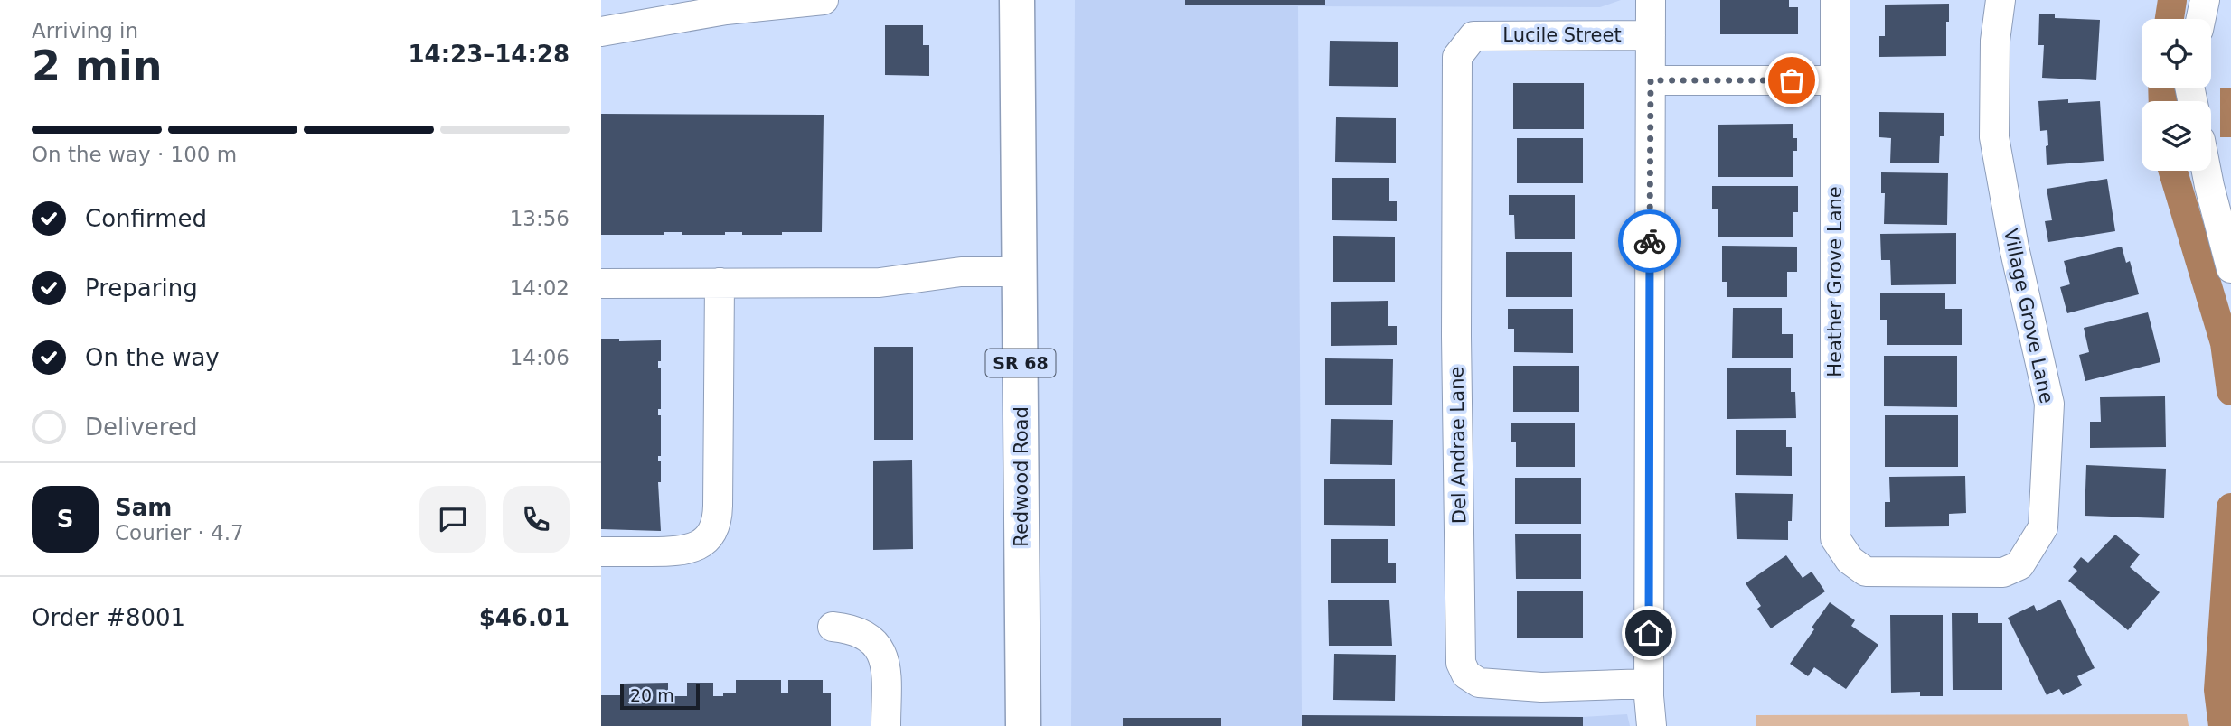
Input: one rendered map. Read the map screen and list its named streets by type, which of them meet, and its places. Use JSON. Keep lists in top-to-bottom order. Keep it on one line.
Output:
{"streets":{"main road":["SR 68","Redwood Road"],"street":["Lucile Street","Heather Grove Lane","Village Grove Lane","Del Andrae Lane"]},"crossings":[["Lucile Street","Del Andrae Lane"],["Heather Grove Lane","Village Grove Lane"]],"scale_bar":"20 m","page":{"heading":["2 min","Arriving in","14:23–14:28"],"panel":["Sam","Courier · 4.7","Order #8001","$46.01"],"bar":"On the way · 100 m","list":[["Confirmed","13:56"],["Preparing","14:02"],["On the way","14:06"],"Delivered"],"round":"S","scale":"20 m"}}
